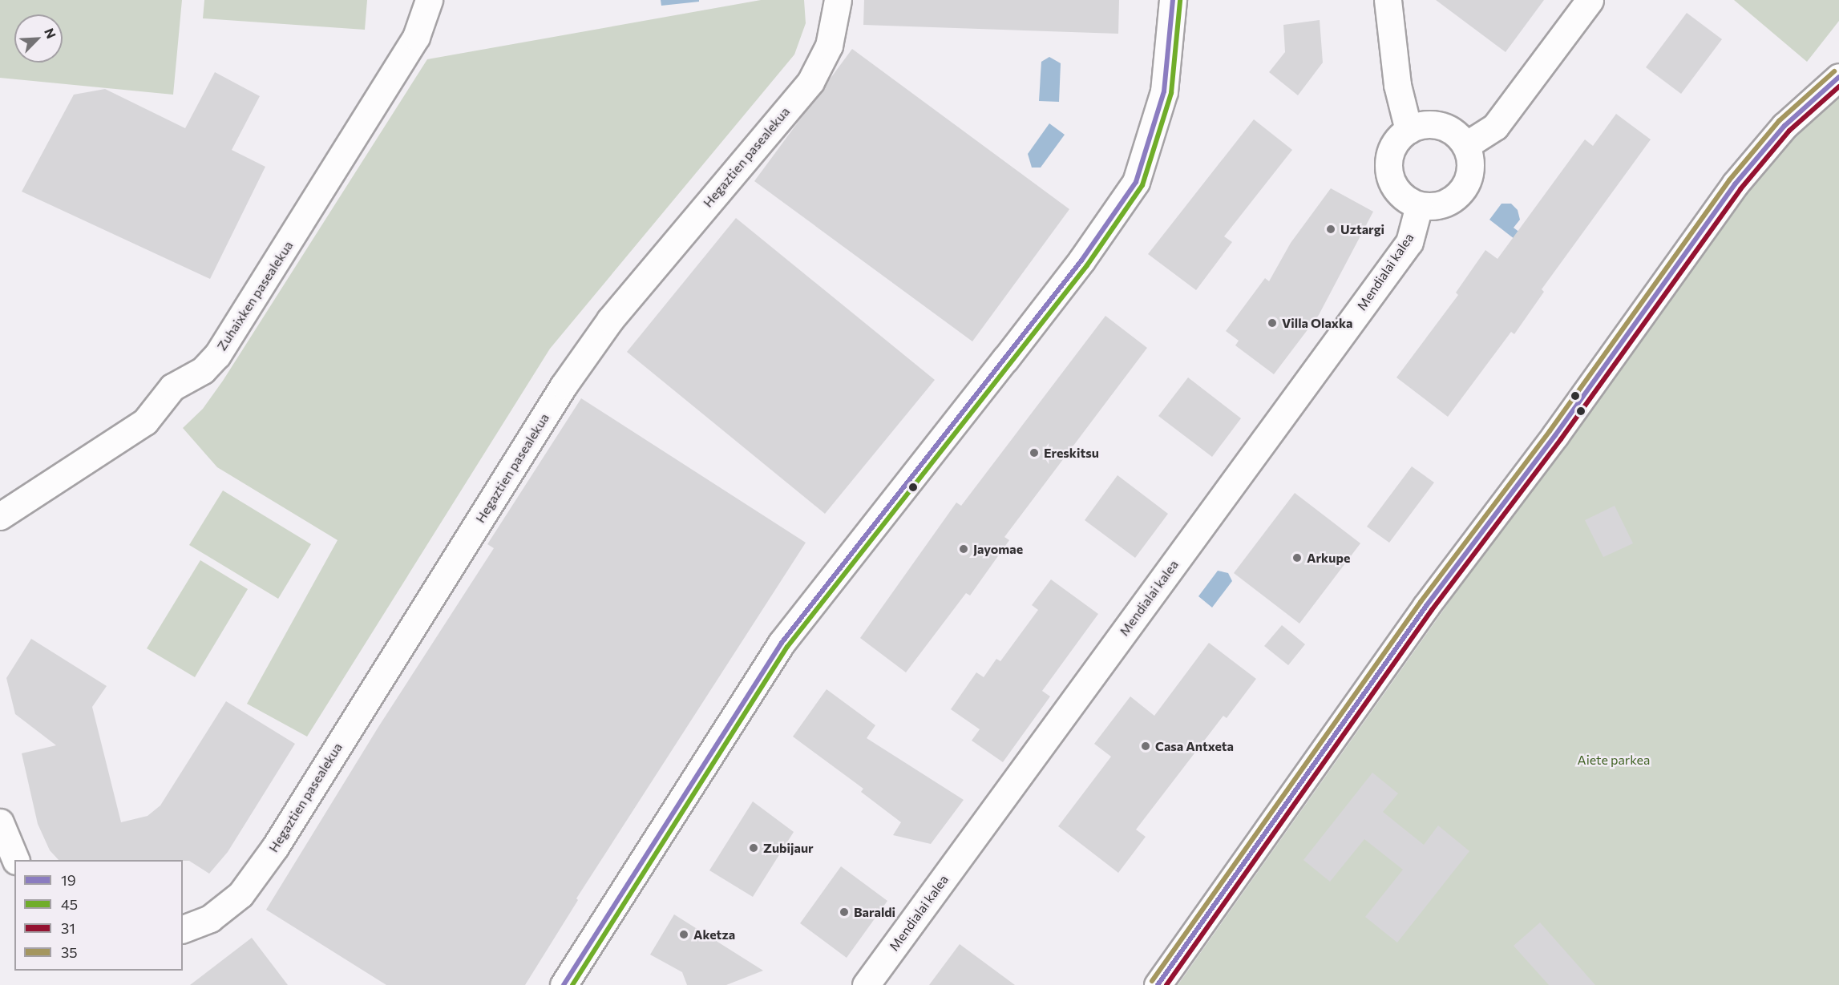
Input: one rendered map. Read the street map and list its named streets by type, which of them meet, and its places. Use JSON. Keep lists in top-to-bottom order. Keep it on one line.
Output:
{"streets":{"street":["Hegaztien pasealekua","Mendialai kalea","Zuhaixken pasealekua"]},"parks":["Aiete parkea"],"places":["Uztargi","Villa Olaxka","Ereskitsu","Jayomae","Arkupe","Casa Antxeta","Zubijaur","Baraldi","Aketza"],"lines":["transit line 19","transit line 45","transit line 35","transit line 31"],"legend":["19","45","31","35"],"north":"top right"}
